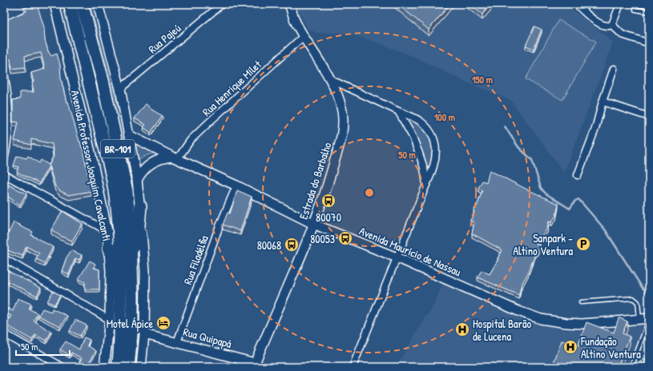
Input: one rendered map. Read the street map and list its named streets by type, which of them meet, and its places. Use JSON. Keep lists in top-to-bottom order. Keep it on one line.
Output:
{"streets":{"highway":["BR-101","Avenida Professor Joaquim Cavalcanti"],"main road":["Estrada do Barbalho","Avenida Maurício de Nassau","Rua Quipapá"],"street":["Rua Pajeú","Rua Henrique Milet","Rua Filadélfia"]},"crossings":[["Rua Henrique Milet","Estrada do Barbalho"],["Rua Henrique Milet","Avenida Maurício de Nassau"],["BR-101","Avenida Professor Joaquim Cavalcanti"],["Estrada do Barbalho","Avenida Maurício de Nassau"],["Estrada do Barbalho","Rua Quipapá"],["Avenida Maurício de Nassau","Rua Filadélfia"],["Rua Filadélfia","Rua Quipapá"]],"places":{"bus stop":["80070","80053","80068"],"parking":["Sanpark - Altino Ventura"],"hotel":["Motel Ápice"],"hospital":["Hospital Barão de Lucena","Fundação Altino Ventura"]},"scale_bar":"50 m","rings":["150 m","100 m","50 m"]}
